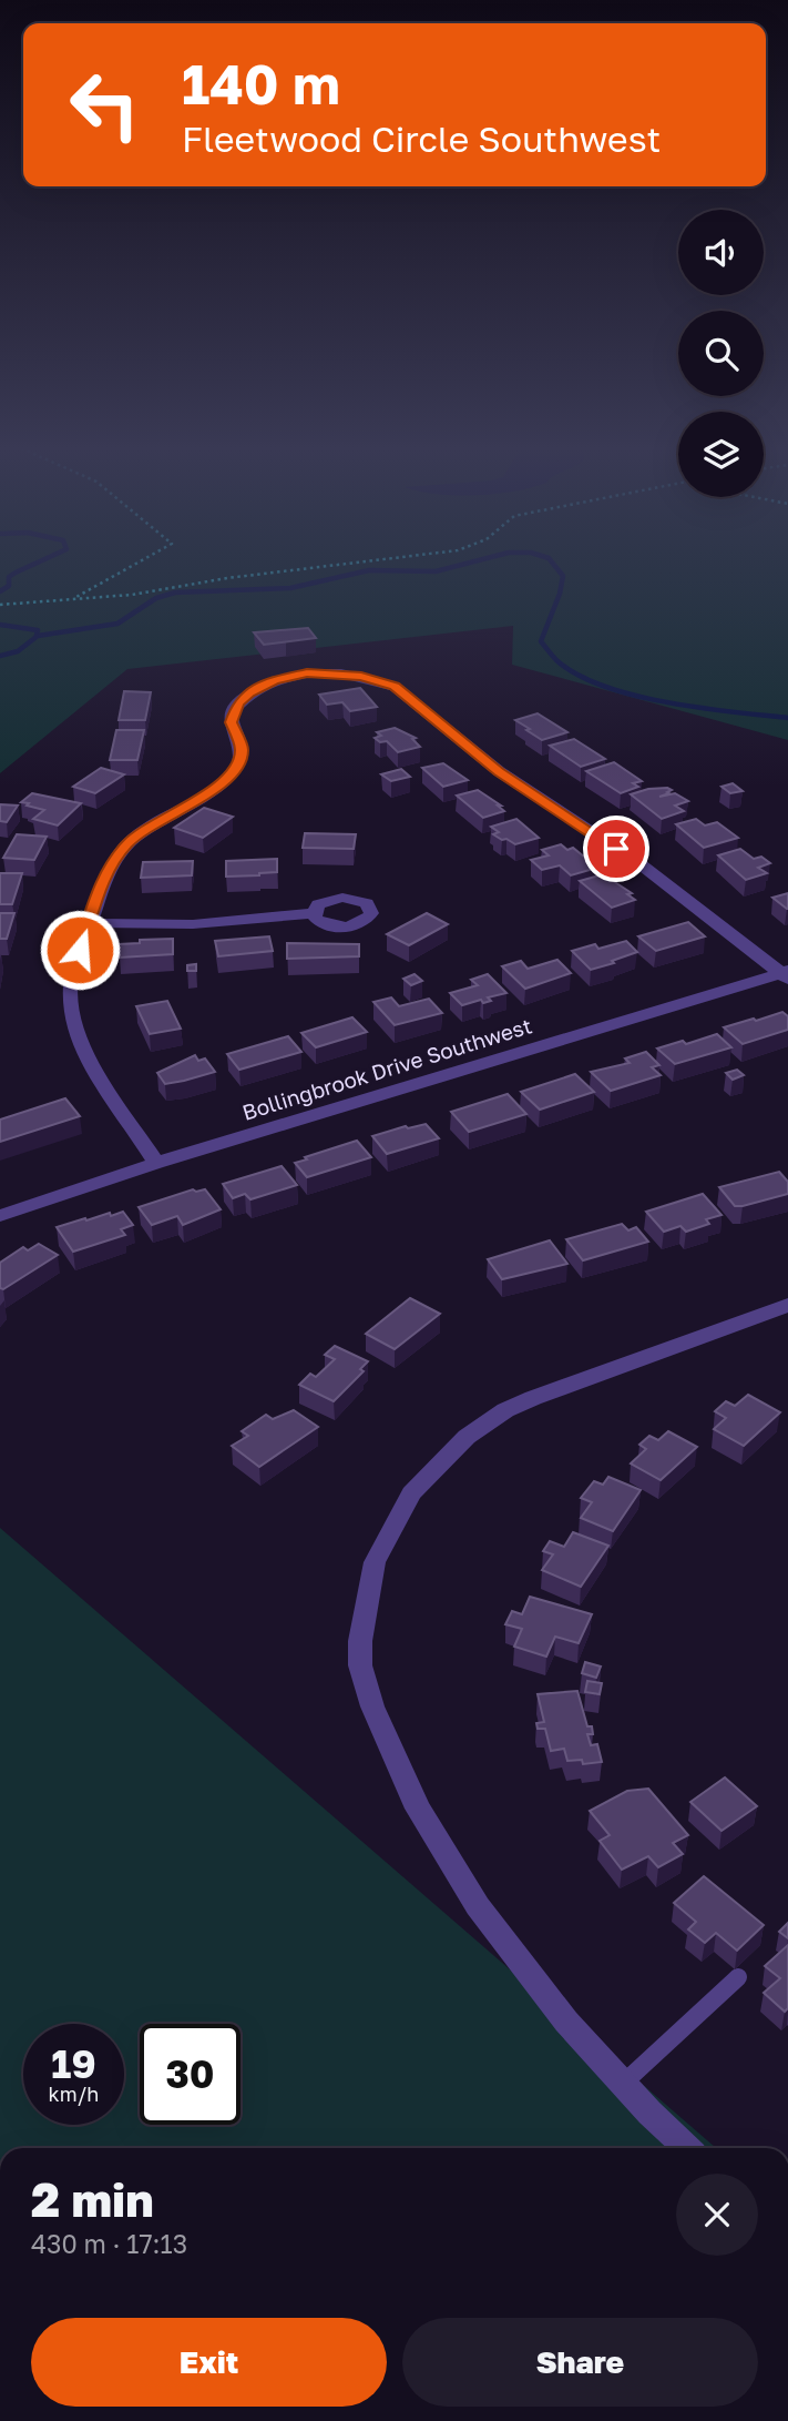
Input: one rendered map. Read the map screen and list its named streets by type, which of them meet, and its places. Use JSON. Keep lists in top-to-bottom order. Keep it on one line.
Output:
{"streets":{"street":["Bollingbrook Drive Southwest"]},"page":{"turn":["140 m","Fleetwood Circle Southwest"],"speed":"19 km/h","limit":"30","heading":["2 min","430 m · 17:13"],"buttons":["Exit","Share"]}}
